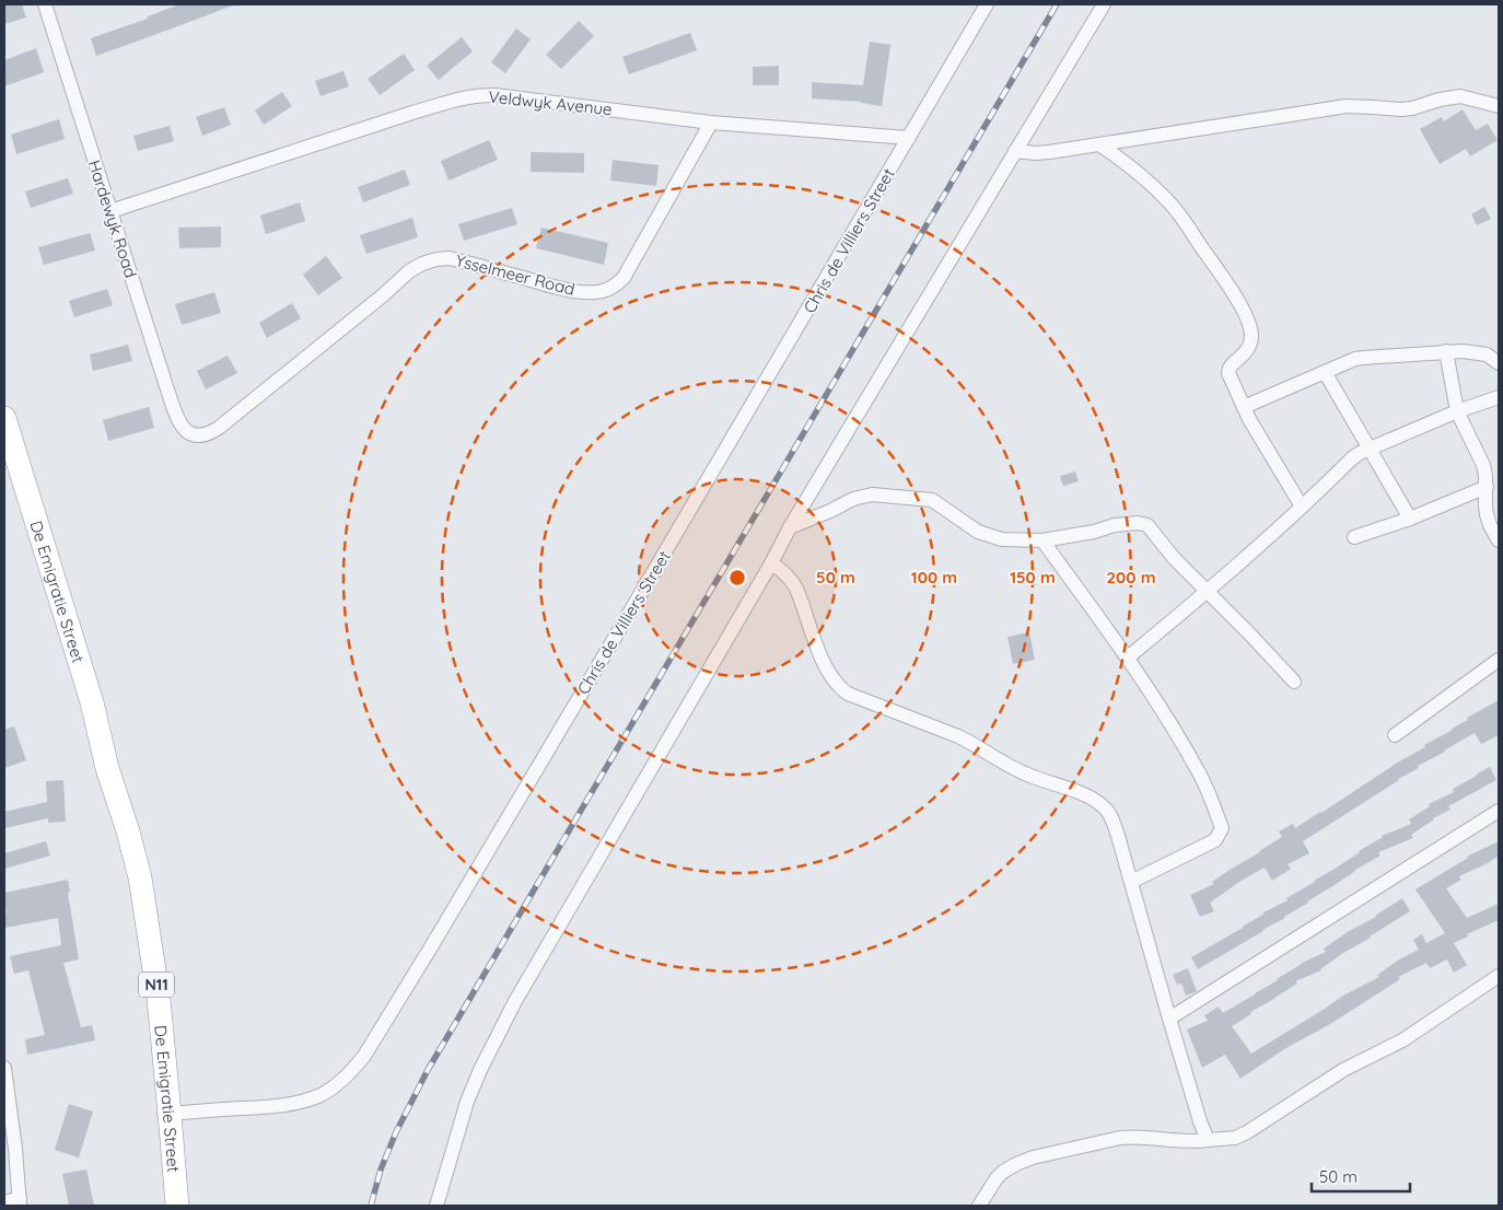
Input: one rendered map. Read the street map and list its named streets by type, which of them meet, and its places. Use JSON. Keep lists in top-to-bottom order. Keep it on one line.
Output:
{"streets":{"highway":["De Emigratie Street","N11"],"street":["Veldwyk Avenue","Hardewyk Road","Chris de Villiers Street","Ysselmeer Road"]},"crossings":[["Veldwyk Avenue","Hardewyk Road"],["Veldwyk Avenue","Chris de Villiers Street"],["Veldwyk Avenue","Ysselmeer Road"],["Hardewyk Road","Ysselmeer Road"],["Chris de Villiers Street","De Emigratie Street"]],"scale_bar":"50 m","rings":["50 m","100 m","150 m","200 m"]}
